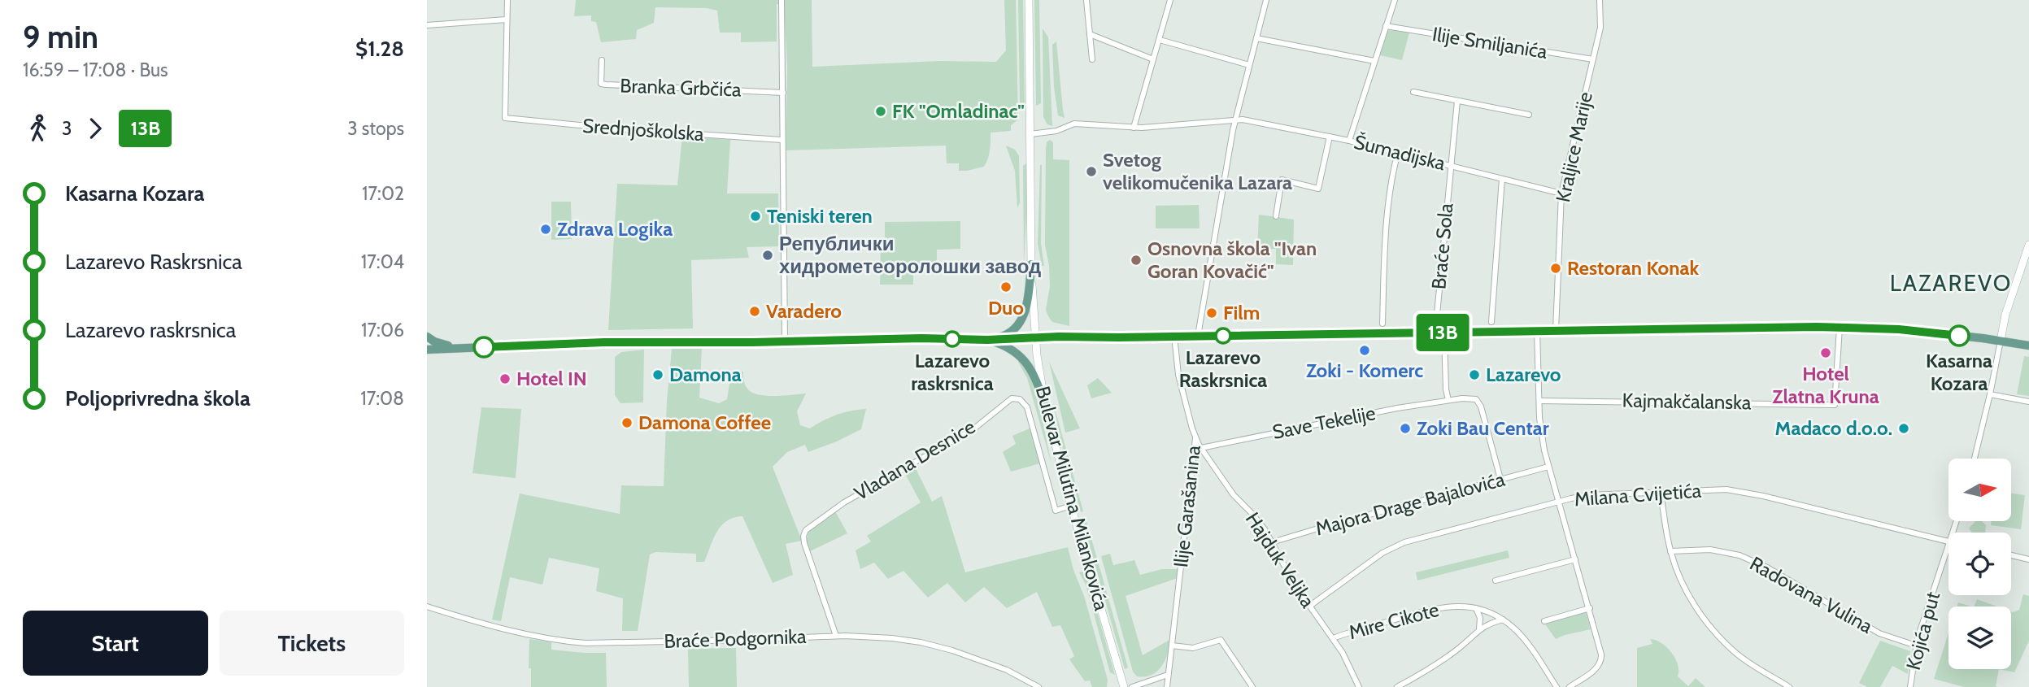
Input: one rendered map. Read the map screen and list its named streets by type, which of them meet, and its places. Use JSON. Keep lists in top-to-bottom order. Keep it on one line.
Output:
{"streets":{"street":["Ilije Smiljanića","Branka Grbčića","Srednjoškolska","Kraljice Marije","Šumadijska","Braće Sola","Kajmakčalanska","Save Tekelije","Vladana Desnice","Milana Cvijetića","Bulevar Milutina Milankovića","Majora Drage Bajalovića","Ilije Garašanina","Hajduk Veljka","Radovana Vulina","Mire Cikote","Kojića put","Braće Podgornika"]},"crossings":[["Ilije Smiljanića","Kraljice Marije"],["Kraljice Marije","Šumadijska"],["Šumadijska","Braće Sola"],["Šumadijska","Bulevar Milutina Milankovića"],["Save Tekelije","Majora Drage Bajalovića"],["Save Tekelije","Hajduk Veljka"],["Vladana Desnice","Bulevar Milutina Milankovića"],["Vladana Desnice","Braće Podgornika"],["Milana Cvijetića","Hajduk Veljka"],["Majora Drage Bajalovića","Hajduk Veljka"],["Ilije Garašanina","Hajduk Veljka"],["Hajduk Veljka","Mire Cikote"],["Radovana Vulina","Kojića put"]],"districts":["LAZAREVO"],"places":["FK \"Omladinac\"","Svetog velikomučenika Lazara","Teniski teren","Zdrava Logika","Републички хидрометеоролошки завод","Osnovna škola \"Ivan Goran Kovačić\"","Restoran Konak","Duo","Varadero","Film","Lazarevo Raskrsnica","Kasarna Kozara","Lazarevo raskrsnica","Zoki - Komerc","Hotel Zlatna Kruna","Damona","Lazarevo","Hotel IN","Damona Coffee","Zoki Bau Centar","Madaco d.o.o."],"lines":["bus line 13B"],"north":"right","page":{"heading":["9 min","16:59 – 17:08 · Bus","$1.28"],"on_map":"13B","legs":["3","13B","3 stops"],"list":[{"name":"Kasarna Kozara","value":"17:02"},{"name":"Lazarevo Raskrsnica","value":"17:04"},{"name":"Lazarevo raskrsnica","value":"17:06"},{"name":"Poljoprivredna škola","value":"17:08"}],"buttons":["Start","Tickets"]}}
